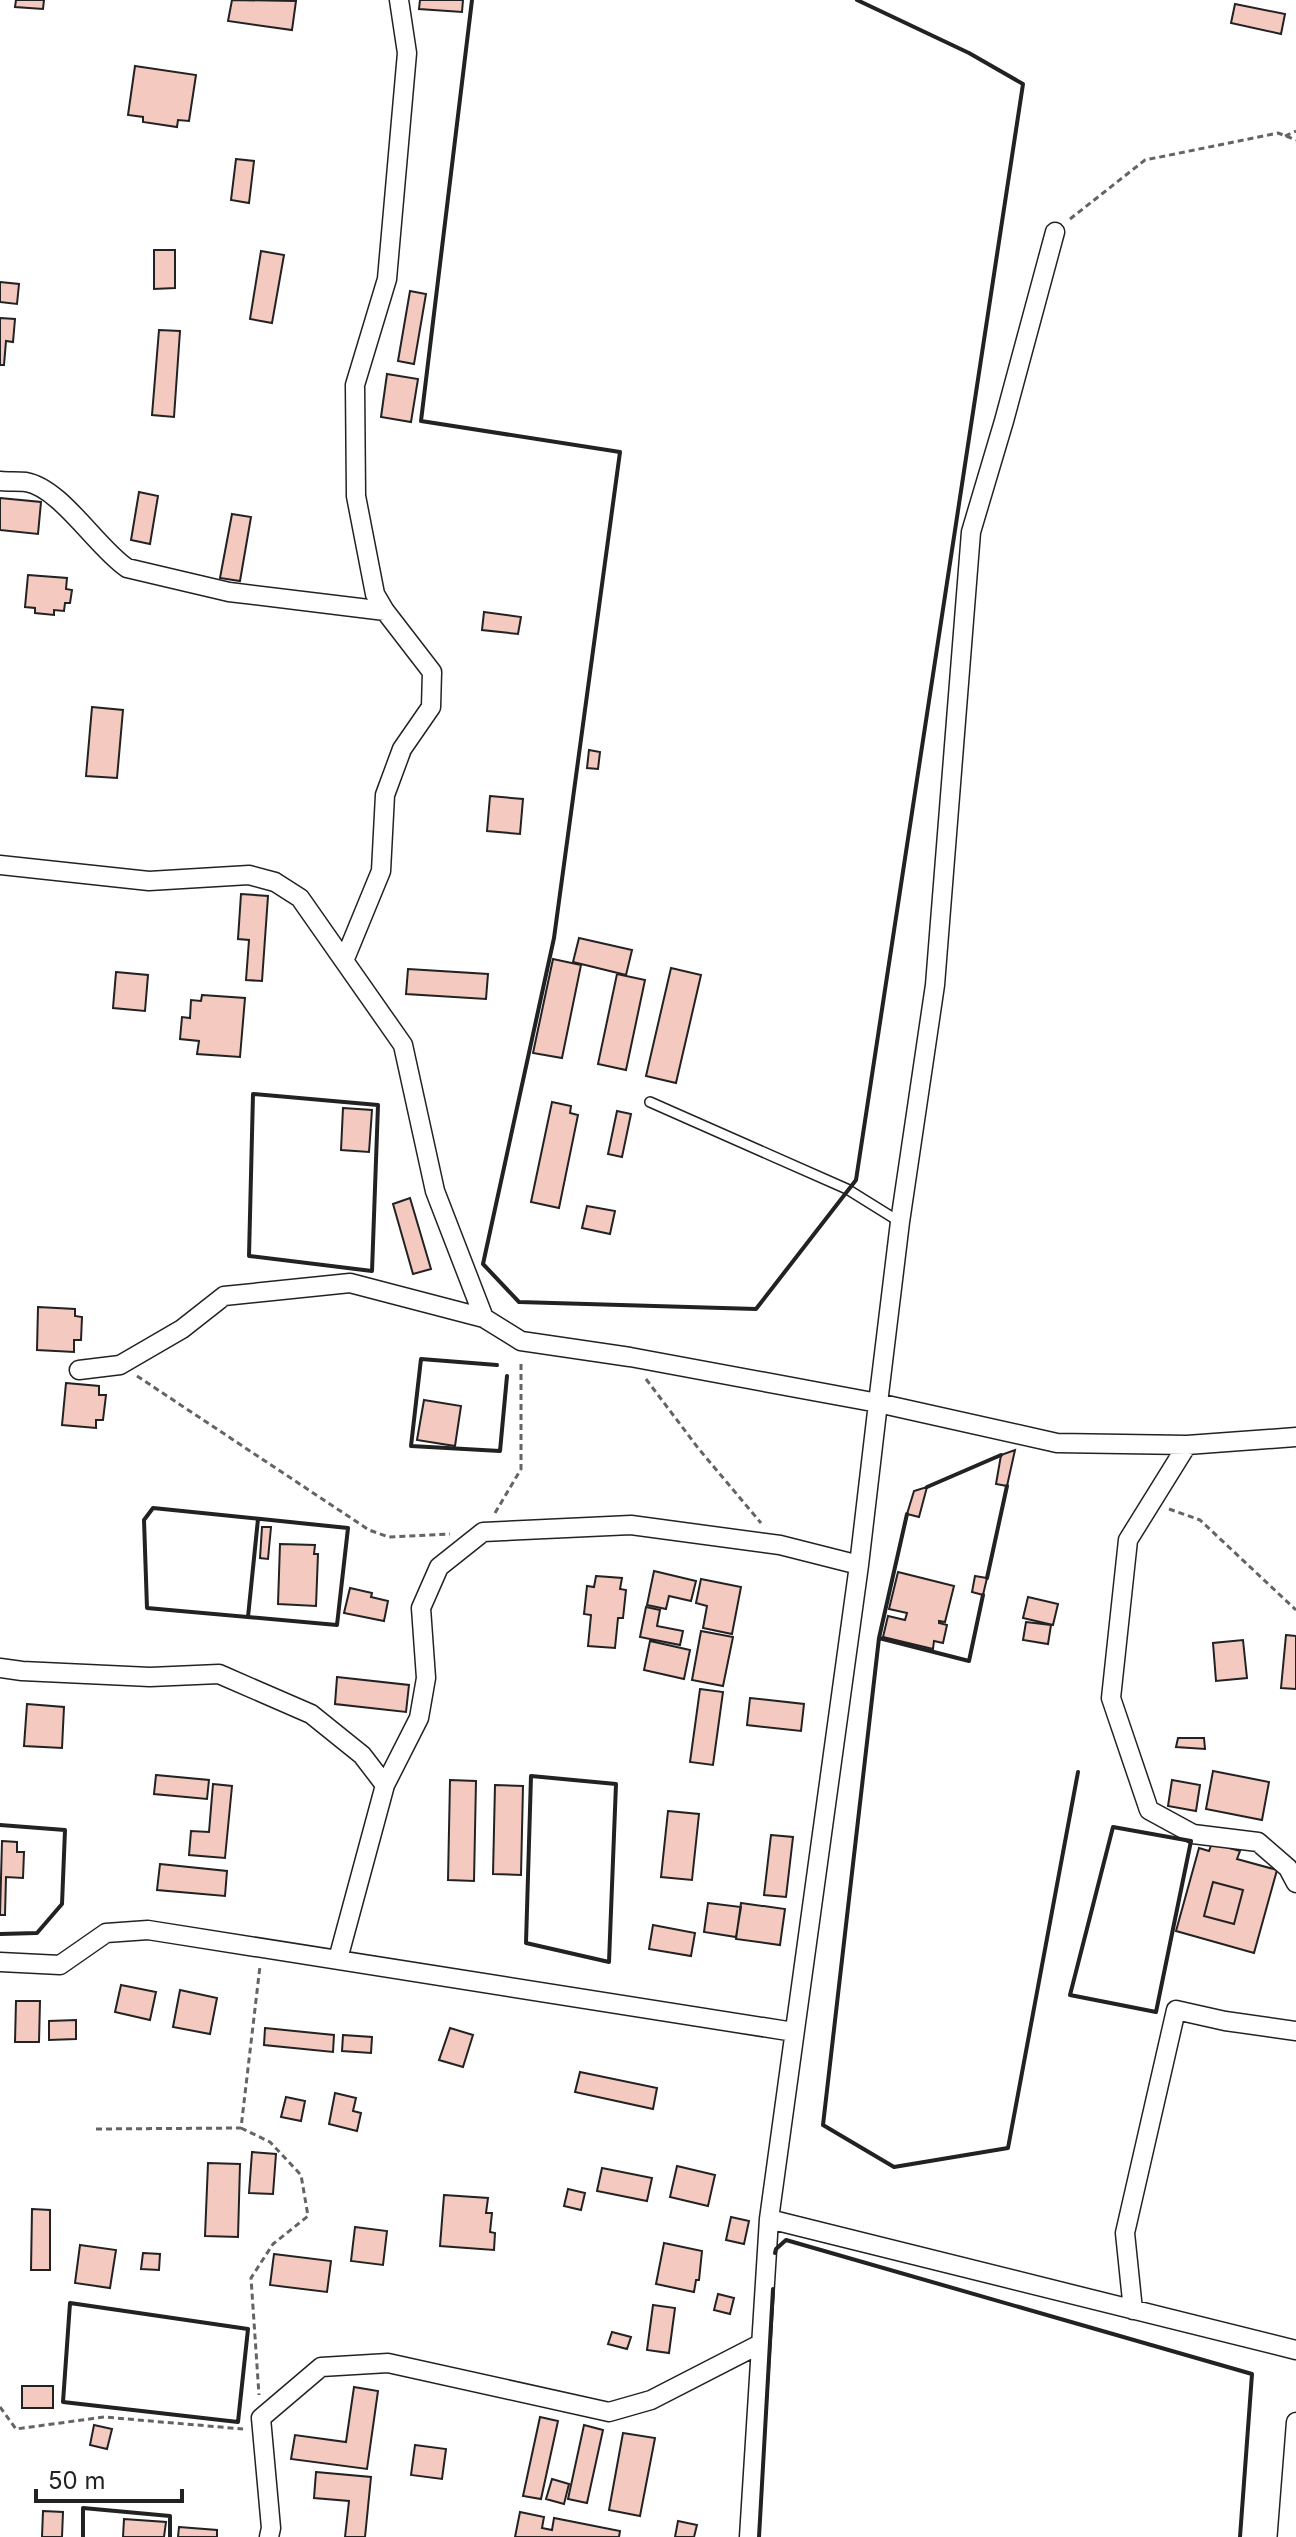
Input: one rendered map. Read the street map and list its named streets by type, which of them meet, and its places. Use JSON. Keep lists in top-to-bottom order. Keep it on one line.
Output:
{"scale_bar":"50 m"}
